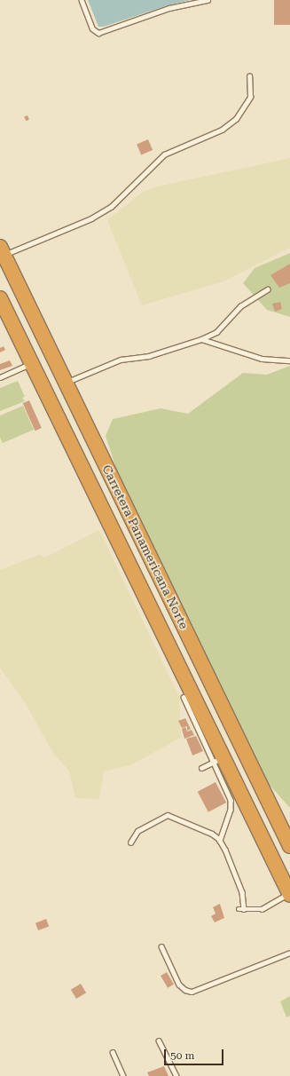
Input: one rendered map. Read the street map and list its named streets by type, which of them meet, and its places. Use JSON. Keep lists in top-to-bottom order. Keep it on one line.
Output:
{"streets":{"highway":["Carretera Panamericana Norte"]},"scale_bar":"50 m"}
